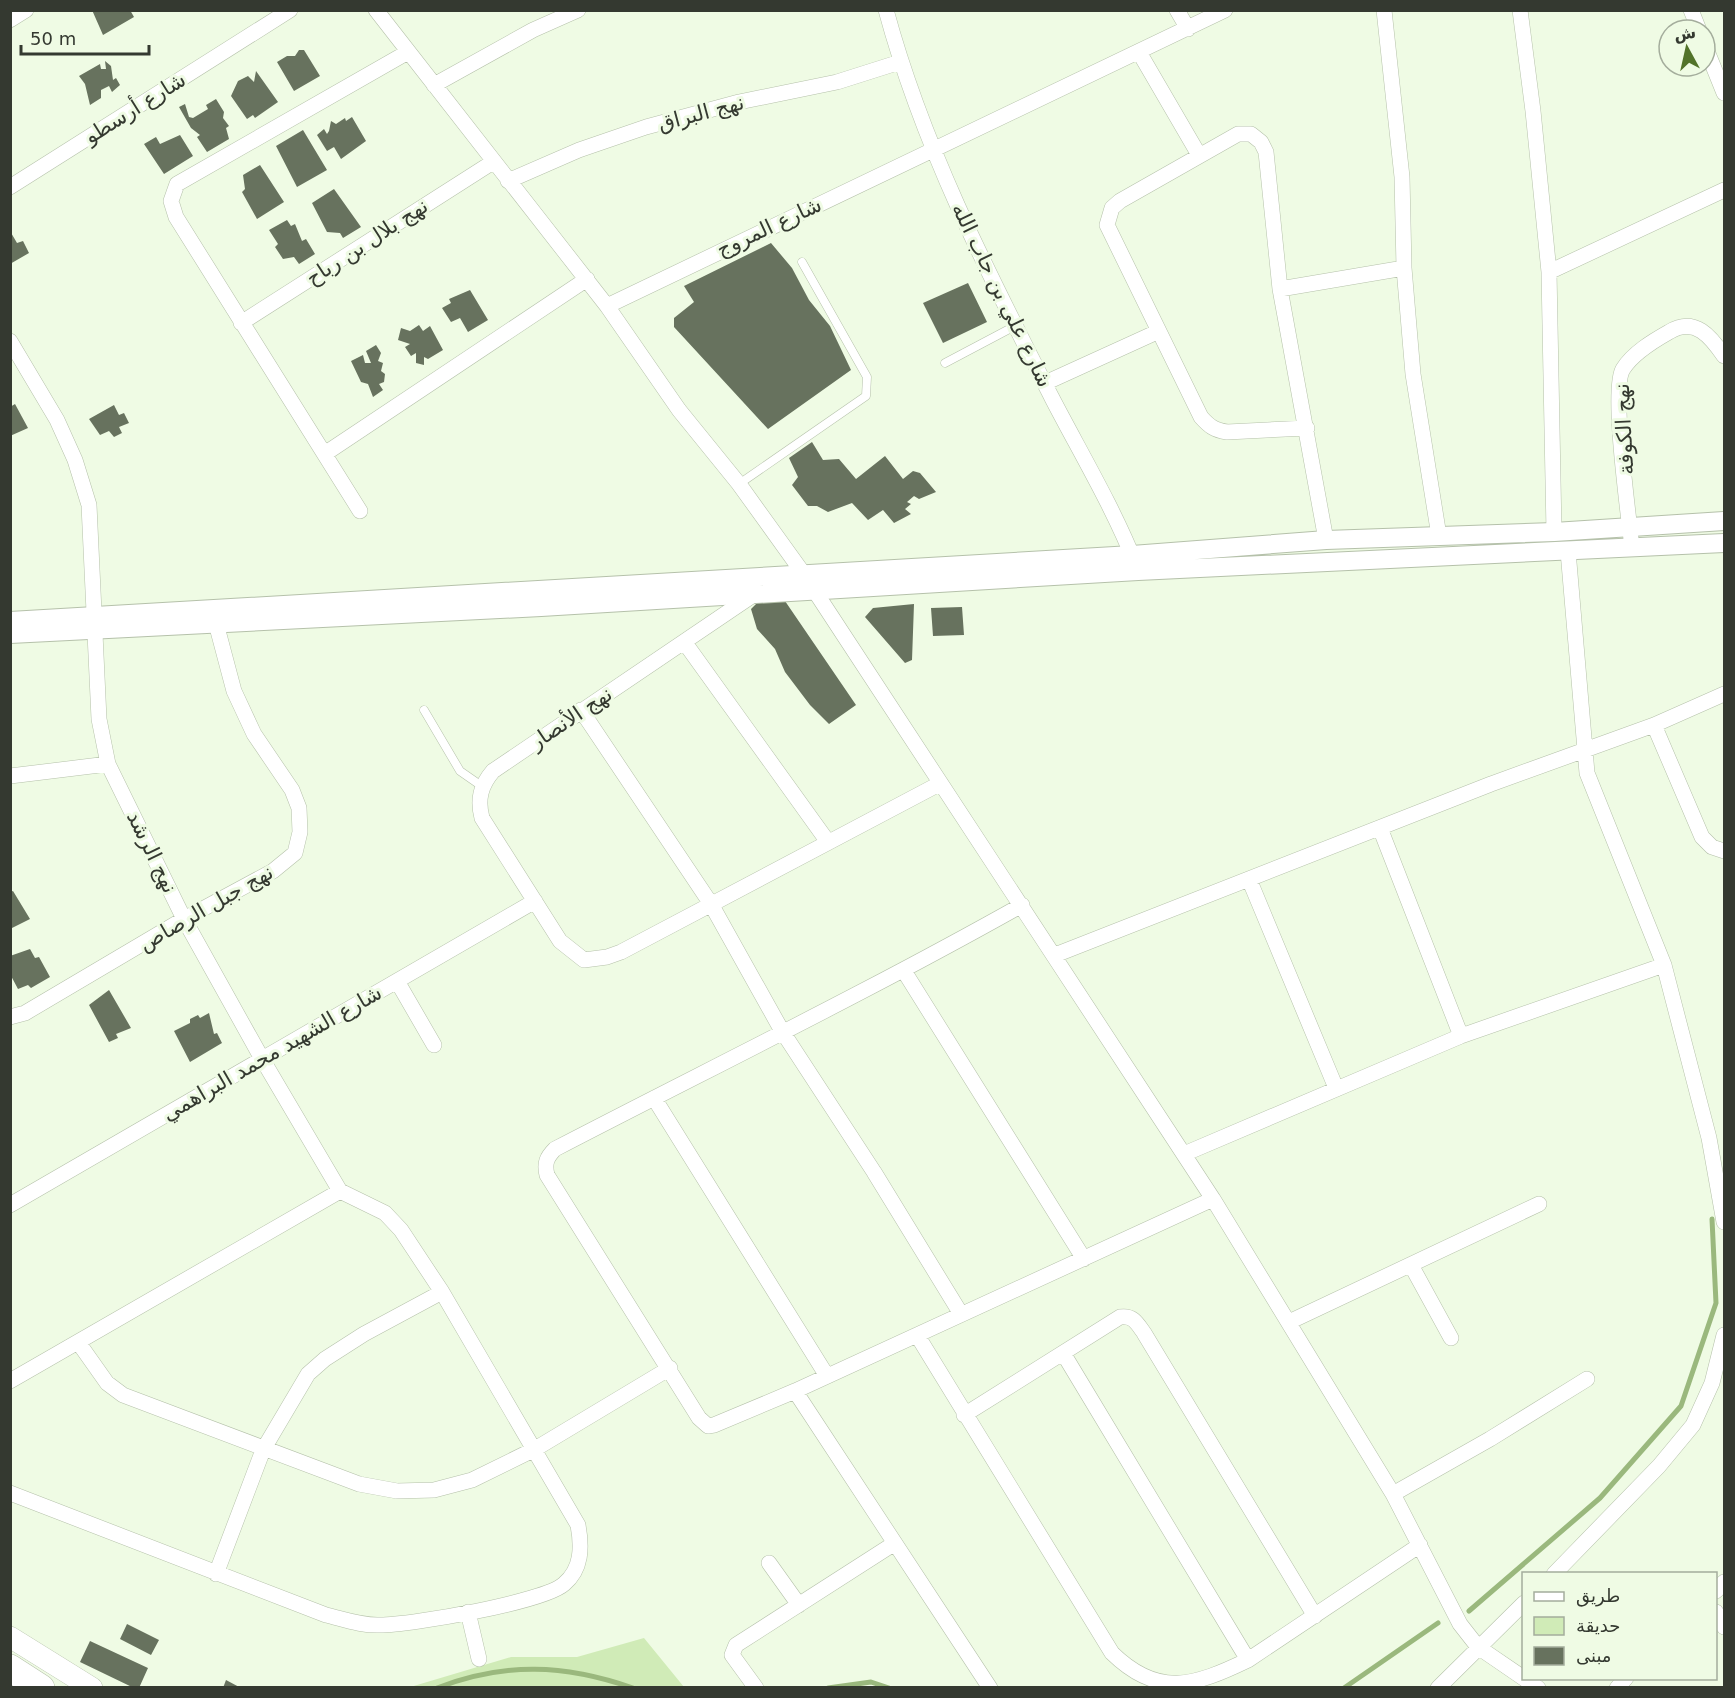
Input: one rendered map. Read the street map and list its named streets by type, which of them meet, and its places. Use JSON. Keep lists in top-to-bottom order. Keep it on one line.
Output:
{"streets":{"street":["شارع أرسطو","نهج البراق","شارع المروج","نهج بلال بن رباح","شارع علي بن جاب الله","نهج الكوفة","نهج الأنصار","نهج الرشد","نهج جبل الرصاص","شارع الشهيد محمد البراهمي"]},"crossings":[["نهج البراق","شارع علي بن جاب الله"],["شارع المروج","شارع علي بن جاب الله"],["نهج الرشد","نهج جبل الرصاص"],["نهج الرشد","شارع الشهيد محمد البراهمي"]],"legend":["طريق","حديقة","مبنى"],"scale_bar":"50 m","north":"top"}
